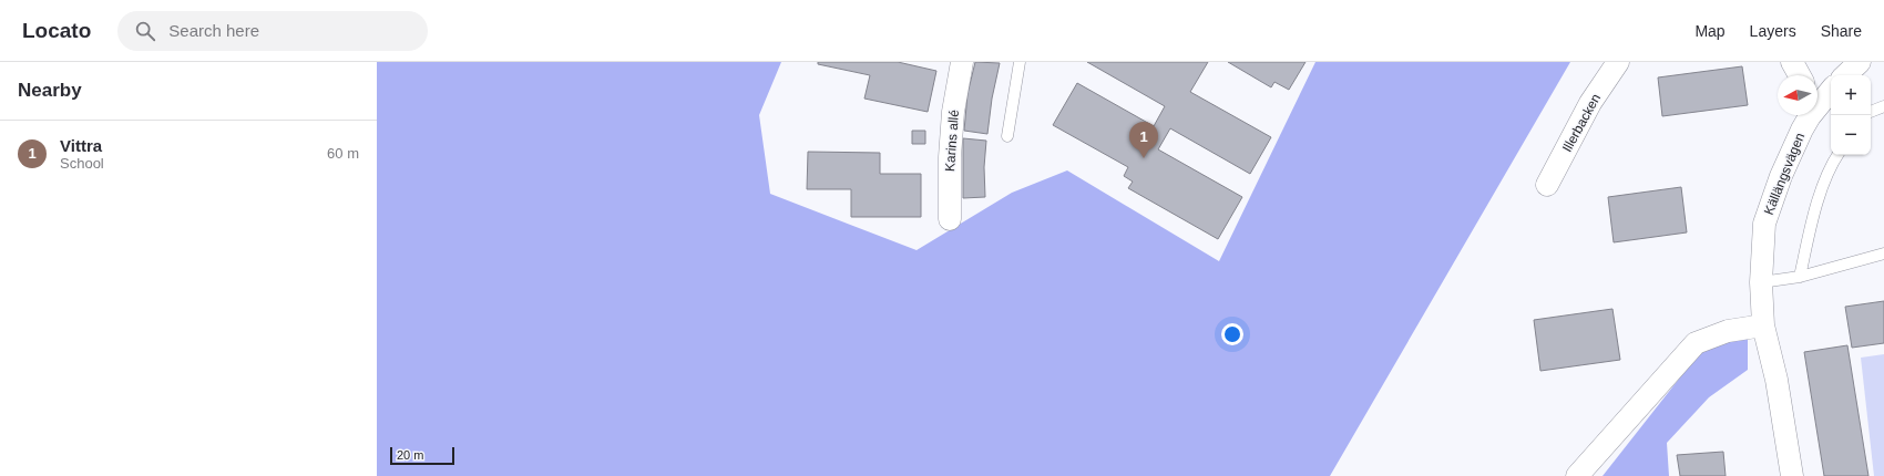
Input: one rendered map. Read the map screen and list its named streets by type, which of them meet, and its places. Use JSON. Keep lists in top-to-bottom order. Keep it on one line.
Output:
{"streets":{"street":["Illerbacken","Karins allé","Källängsvägen"]},"scale_bar":"20 m","north":"left","page":{"header":"Locato","search":"Search here","nav":["Map","Layers","Share"],"heading":"Nearby","map_buttons":["+","−"],"list":[{"mark":"1","name":"Vittra","note":"School","value":"60 m"}],"pins":"1","scale":"20 m"}}
